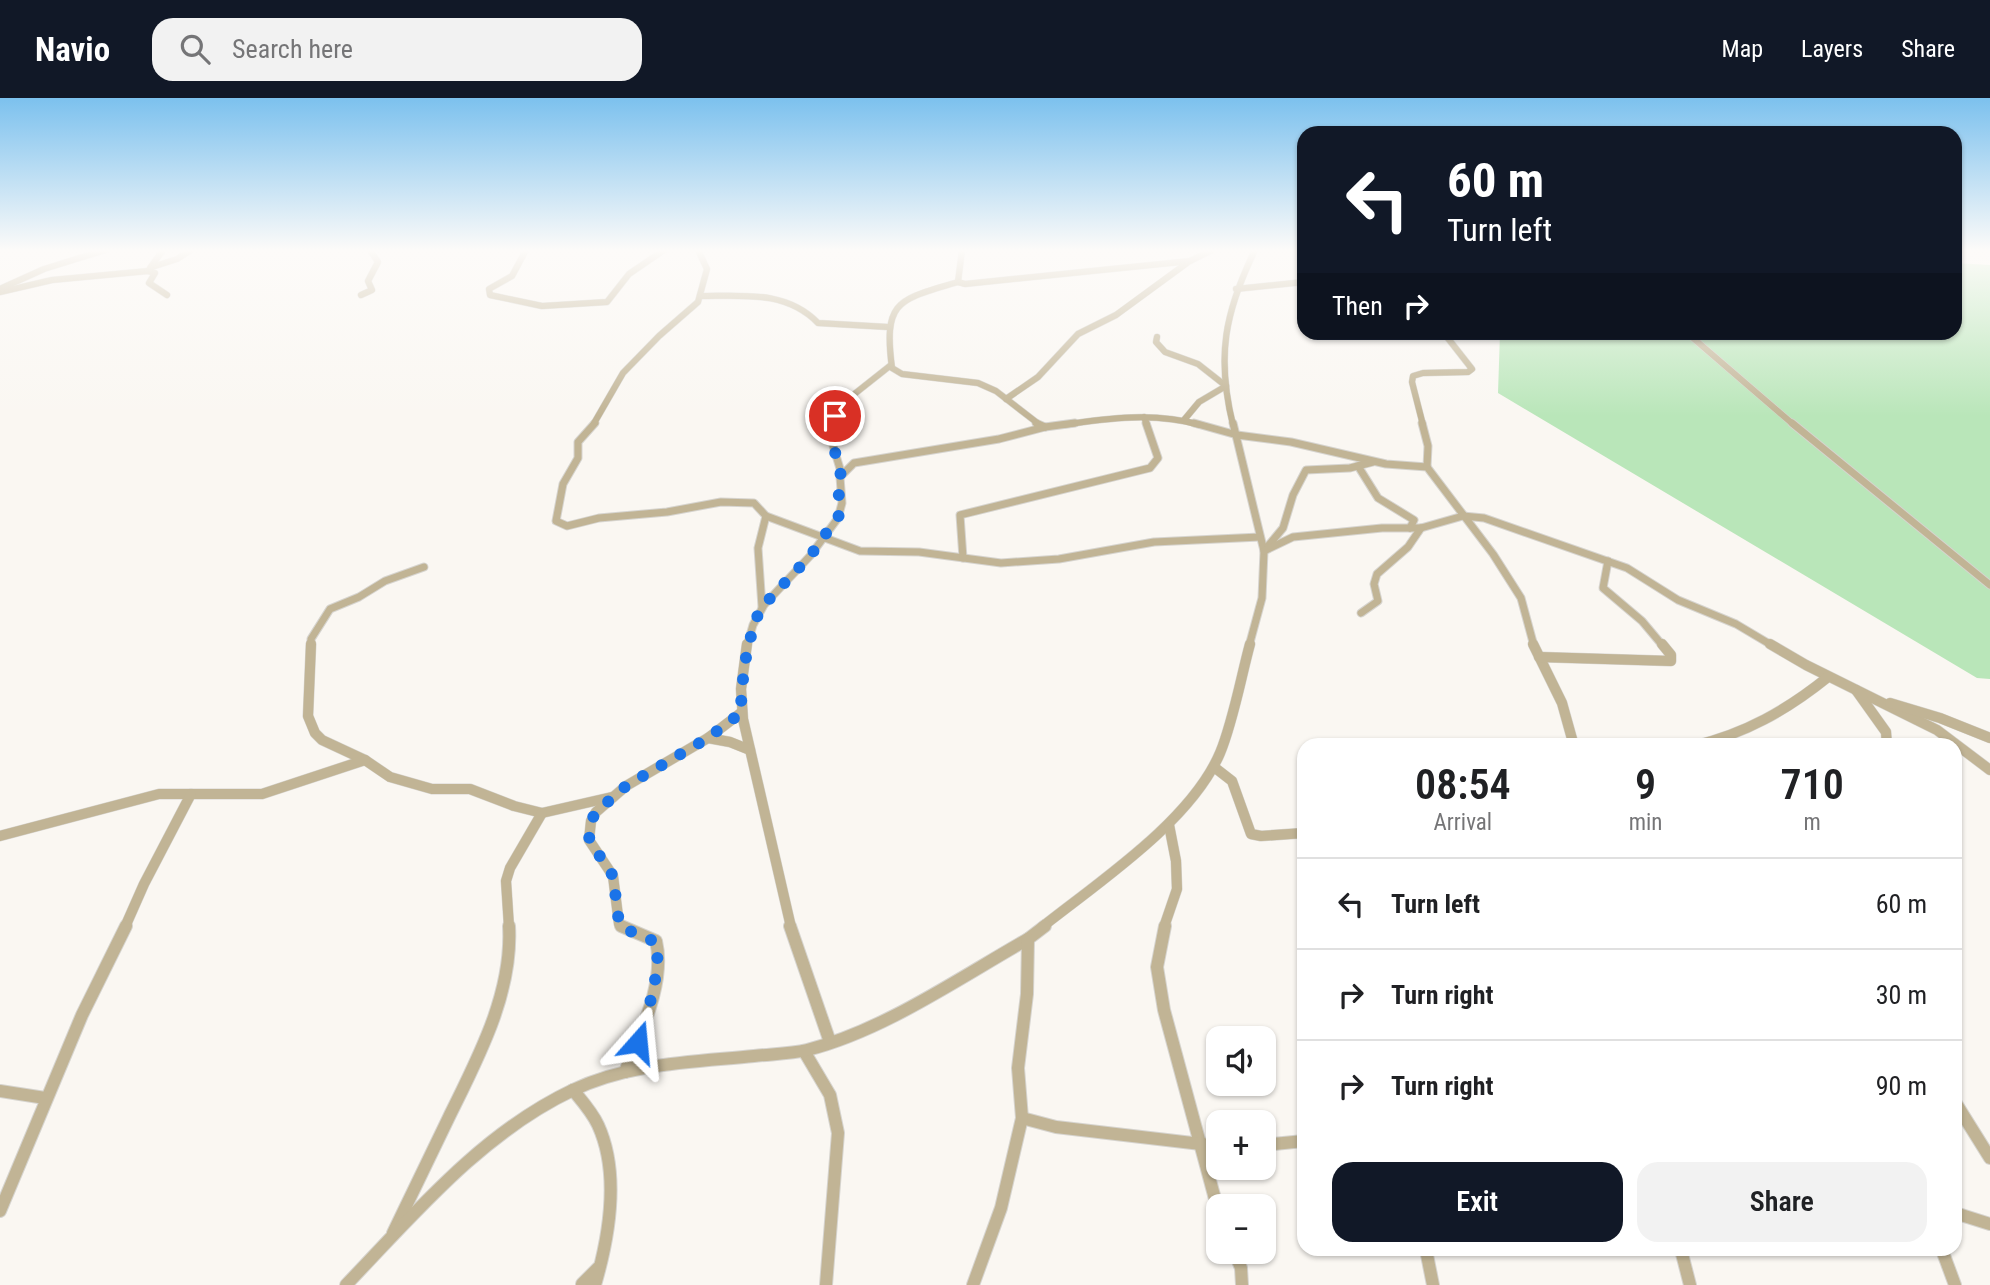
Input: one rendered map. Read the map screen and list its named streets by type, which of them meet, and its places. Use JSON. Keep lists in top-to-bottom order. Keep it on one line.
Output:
{"page":{"header":"Navio","search":"Search here","nav":["Map","Layers","Share"],"turn":["60 m","Turn left"],"then":"Then","eta":["08:54","Arrival","9","min","710","m"],"list":[{"name":"Turn left","value":"60 m"},{"name":"Turn right","value":"30 m"},{"name":"Turn right","value":"90 m"}],"map_buttons":["+","−"],"buttons":["Exit","Share"]}}
